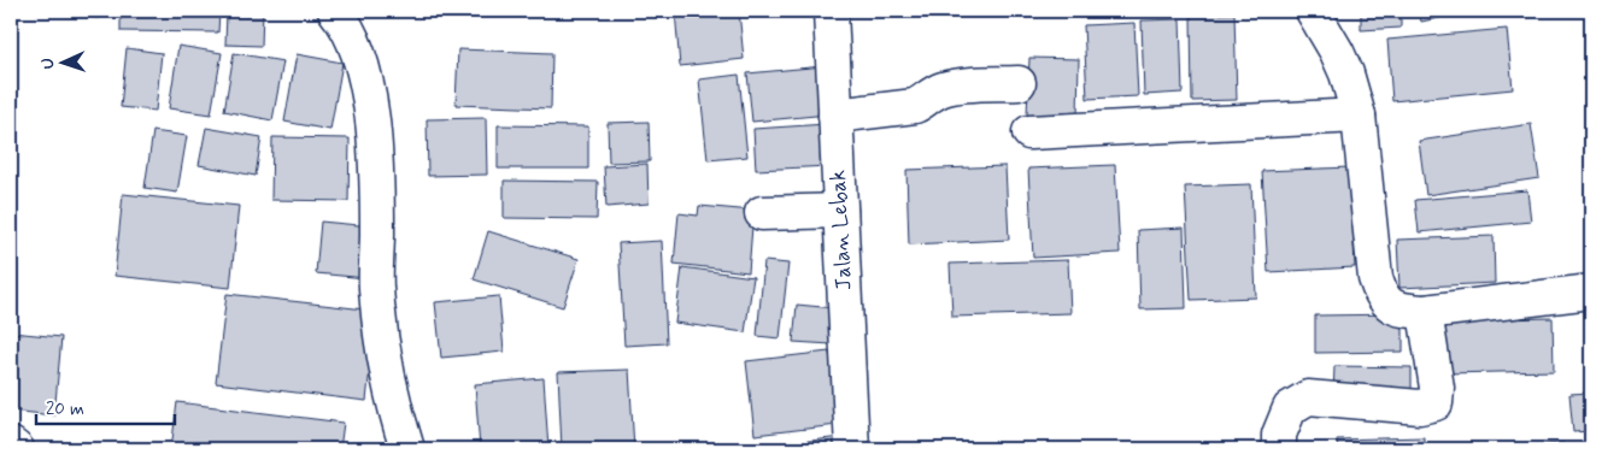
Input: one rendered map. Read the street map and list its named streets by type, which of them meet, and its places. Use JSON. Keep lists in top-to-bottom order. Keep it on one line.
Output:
{"streets":{"street":["Jalan Lebak"]},"scale_bar":"20 m","north":"left"}
